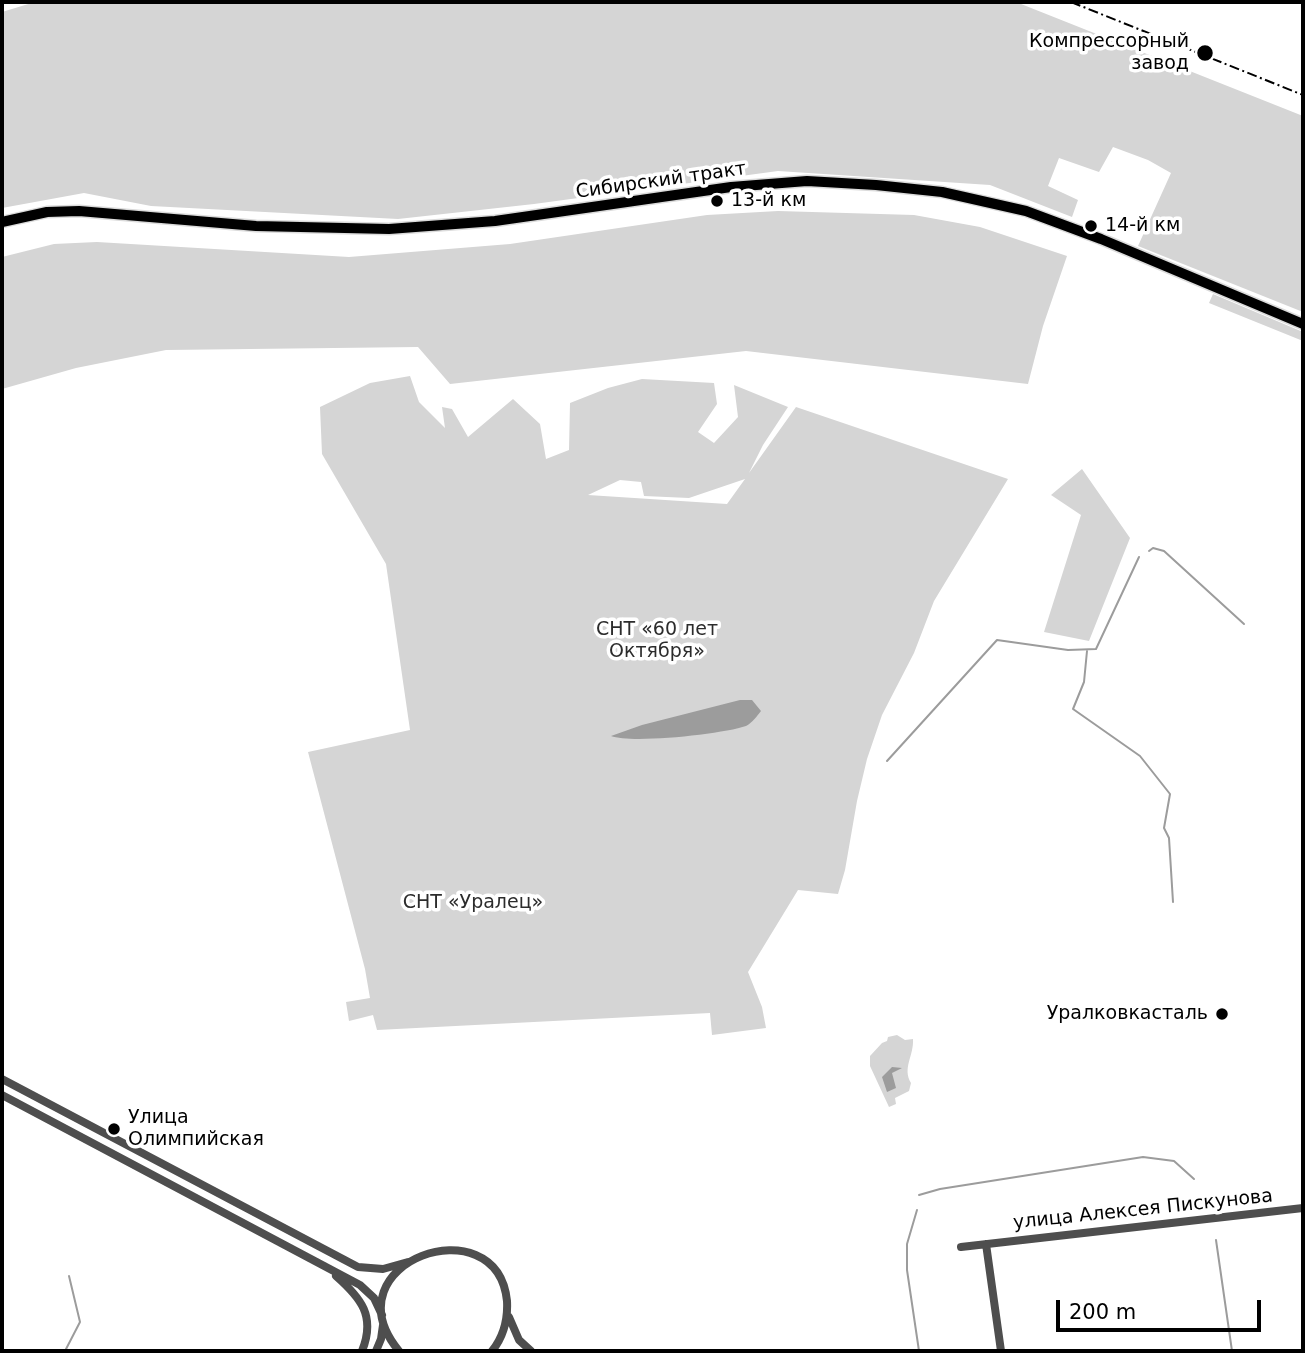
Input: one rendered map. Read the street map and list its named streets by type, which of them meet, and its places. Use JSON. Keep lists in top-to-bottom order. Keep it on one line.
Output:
{"streets":{"main road":["Сибирский тракт"],"street":["улица Алексея Пискунова"]},"parks":["СНТ «60 лет Октября»","СНТ «Уралец»"],"places":["Компрессорный завод","13-й км","14-й км","Уралковкасталь","Улица Олимпийская"],"scale_bar":"200 m"}
